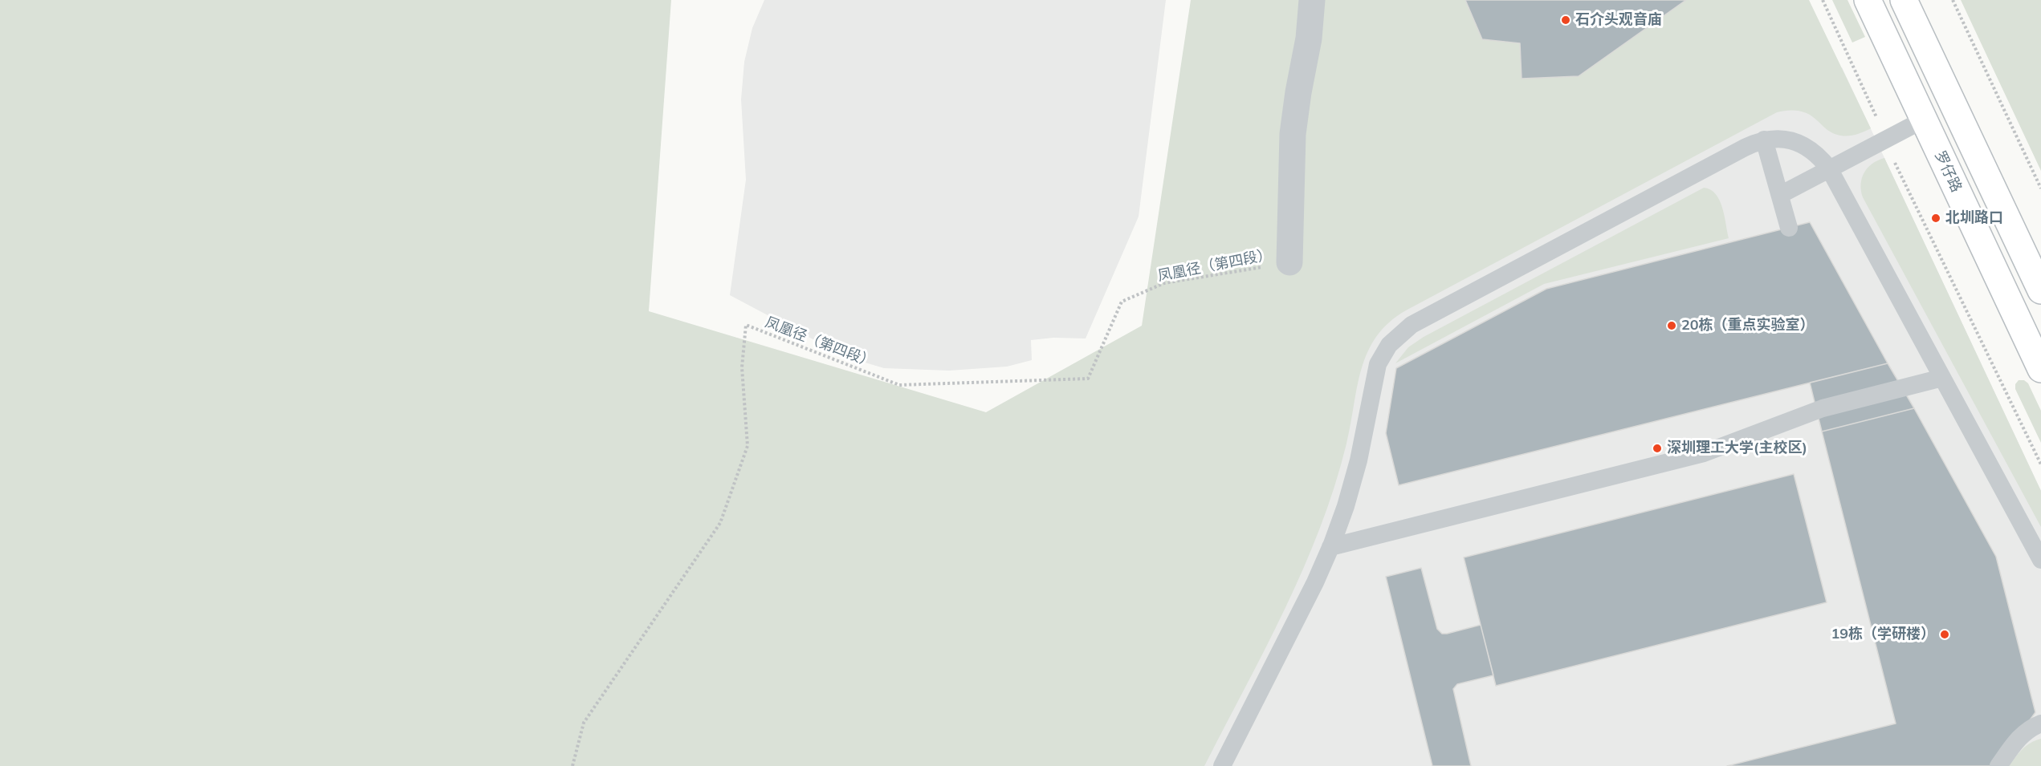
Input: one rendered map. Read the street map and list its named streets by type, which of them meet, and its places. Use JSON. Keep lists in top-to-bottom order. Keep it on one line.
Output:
{"streets":{"main road":["罗仔路"],"path":["凤凰径（第四段）"]},"places":["石介头观音庙","北圳路口","20栋（重点实验室）","深圳理工大学(主校区)","19栋（学研楼）"]}
